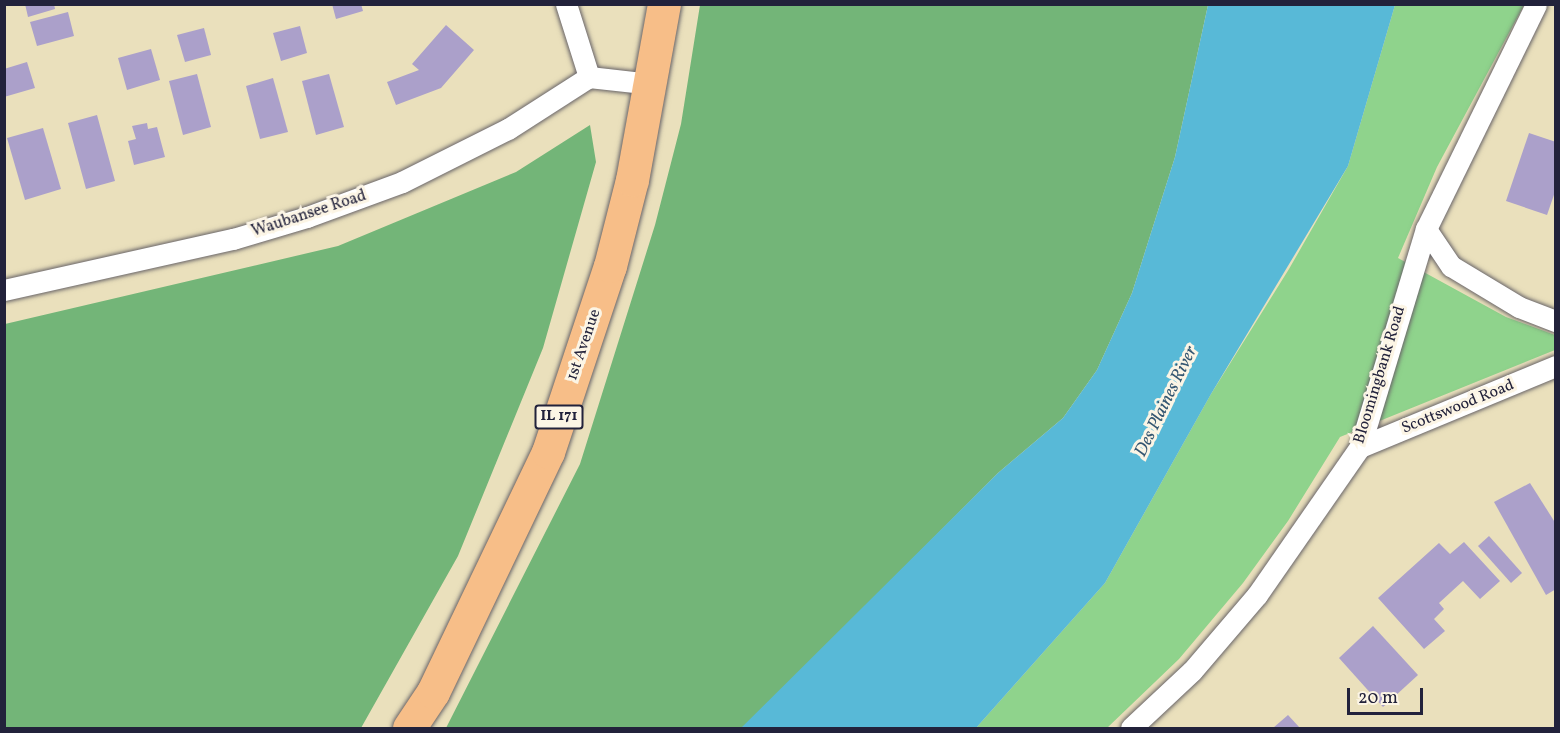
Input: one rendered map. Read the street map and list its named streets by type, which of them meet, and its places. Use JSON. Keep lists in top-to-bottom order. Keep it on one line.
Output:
{"streets":{"main road":["1st Avenue","IL 171"],"street":["Waubansee Road","Bloomingbank Road","Scottswood Road"]},"crossings":[["Bloomingbank Road","Scottswood Road"]],"water":["Des Plaines River"],"scale_bar":"20 m"}
